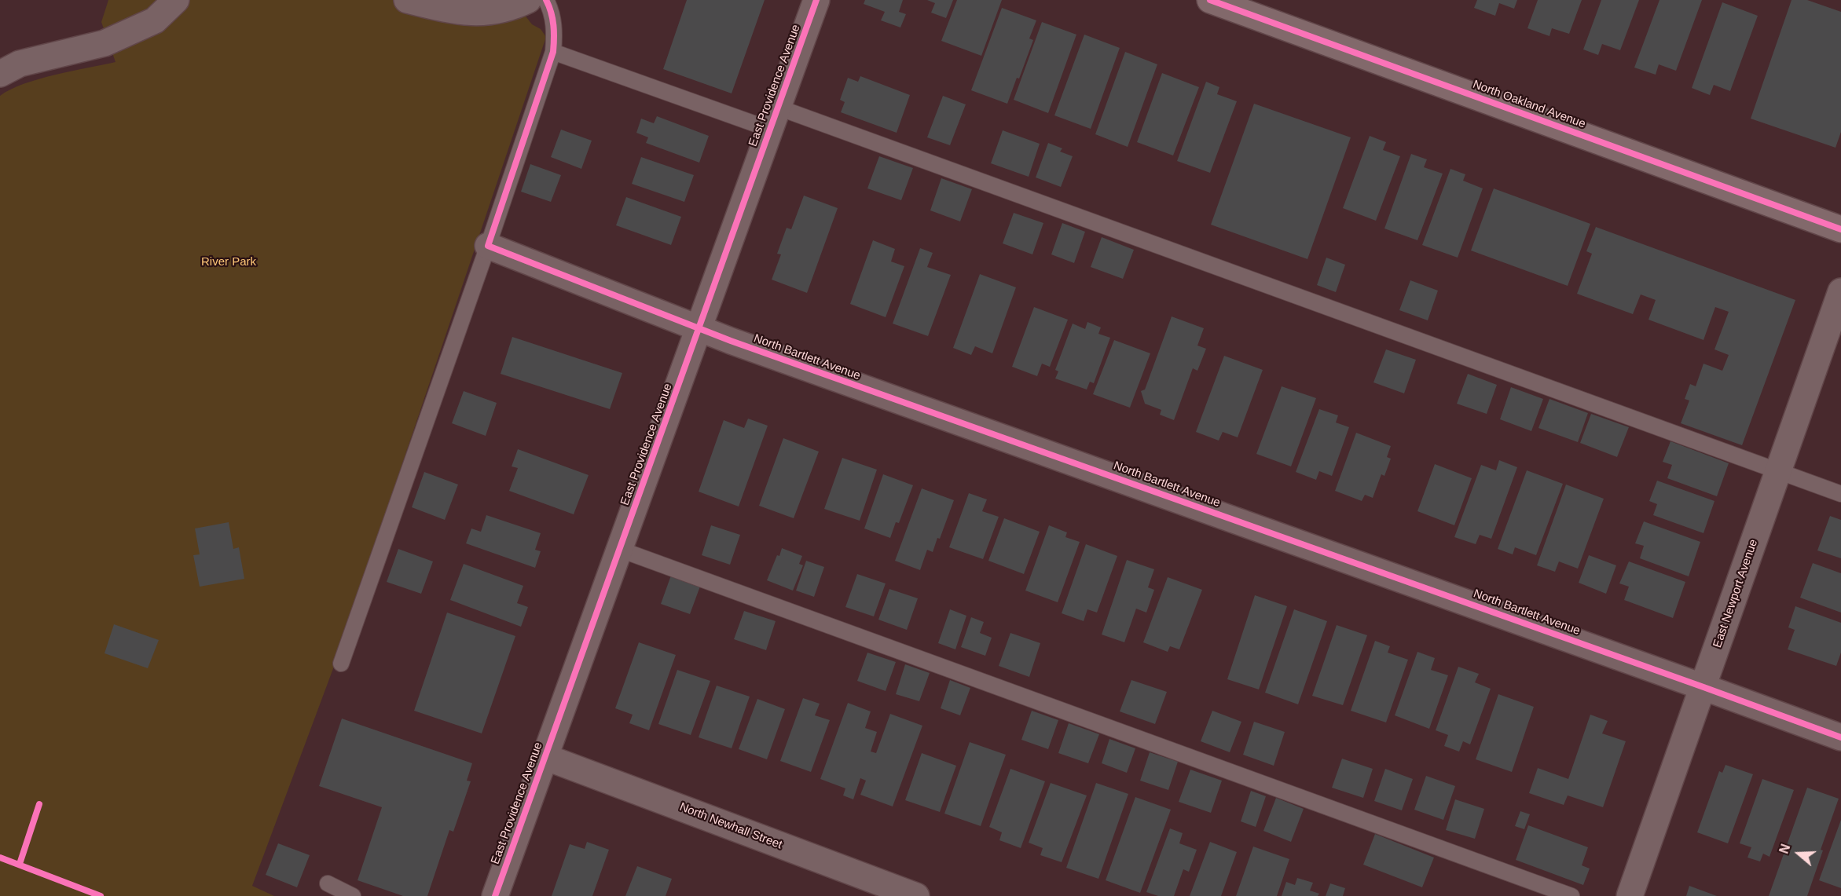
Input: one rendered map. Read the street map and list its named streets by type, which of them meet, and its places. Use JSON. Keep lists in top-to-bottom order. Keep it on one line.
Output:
{"streets":{"main road":["North Oakland Avenue"],"street":["East Providence Avenue","North Bartlett Avenue","East Newport Avenue","North Newhall Street"]},"crossings":[["East Providence Avenue","North Bartlett Avenue"],["East Providence Avenue","North Newhall Street"],["North Bartlett Avenue","East Newport Avenue"]],"parks":["River Park"],"north":"left"}
